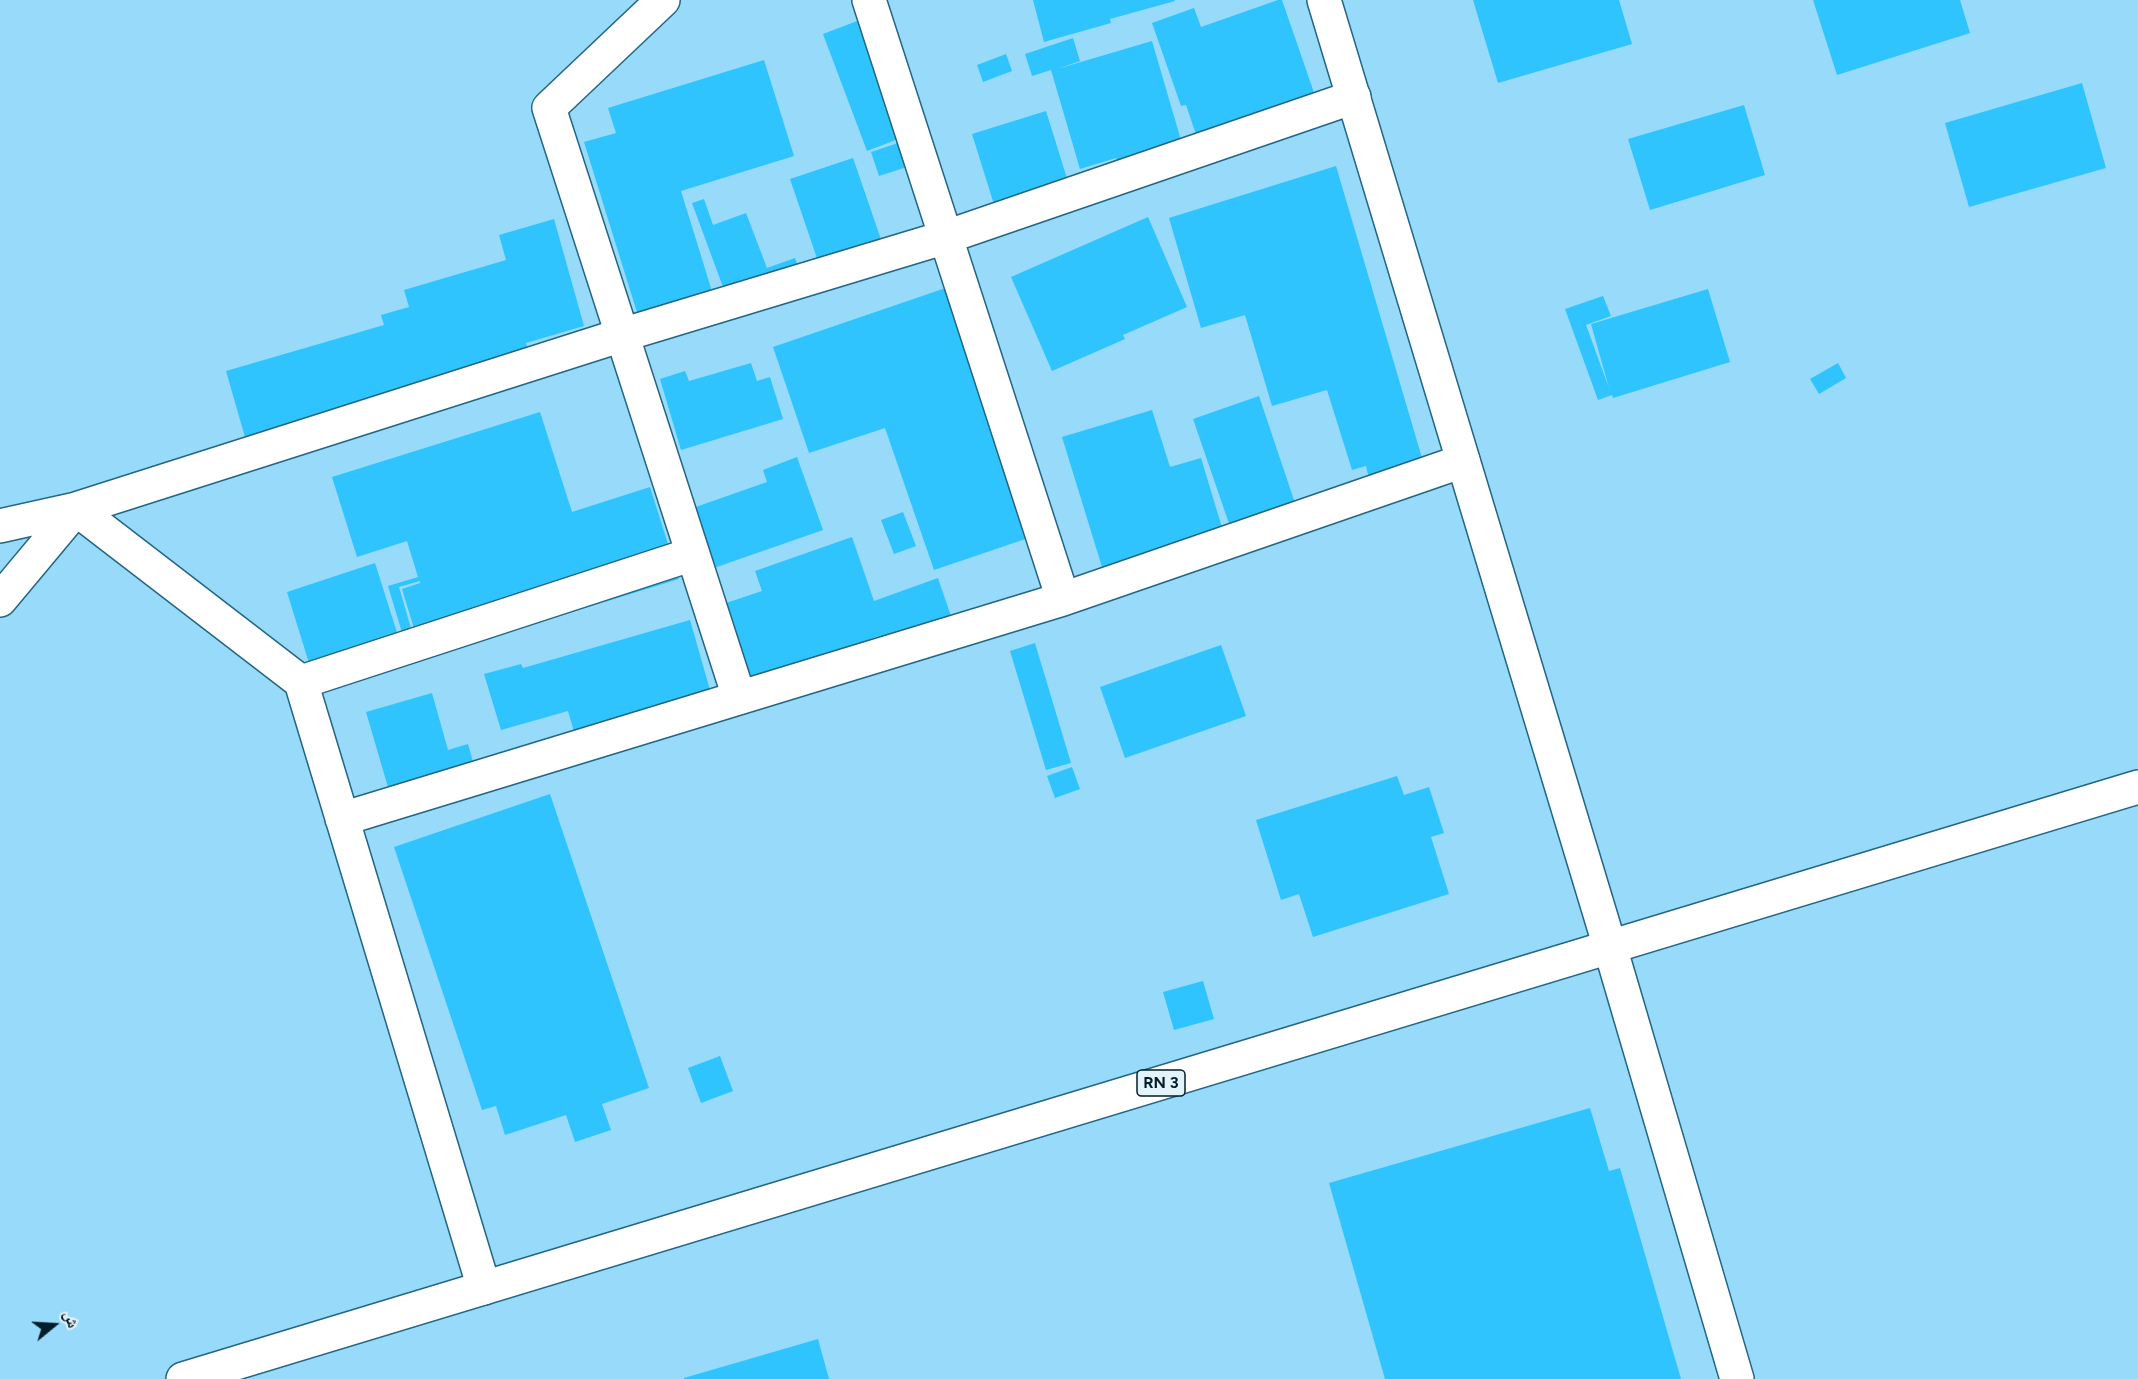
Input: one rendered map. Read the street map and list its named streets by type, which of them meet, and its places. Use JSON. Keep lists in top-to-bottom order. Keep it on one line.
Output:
{"streets":{"street":["RN 3"]},"north":"right"}
